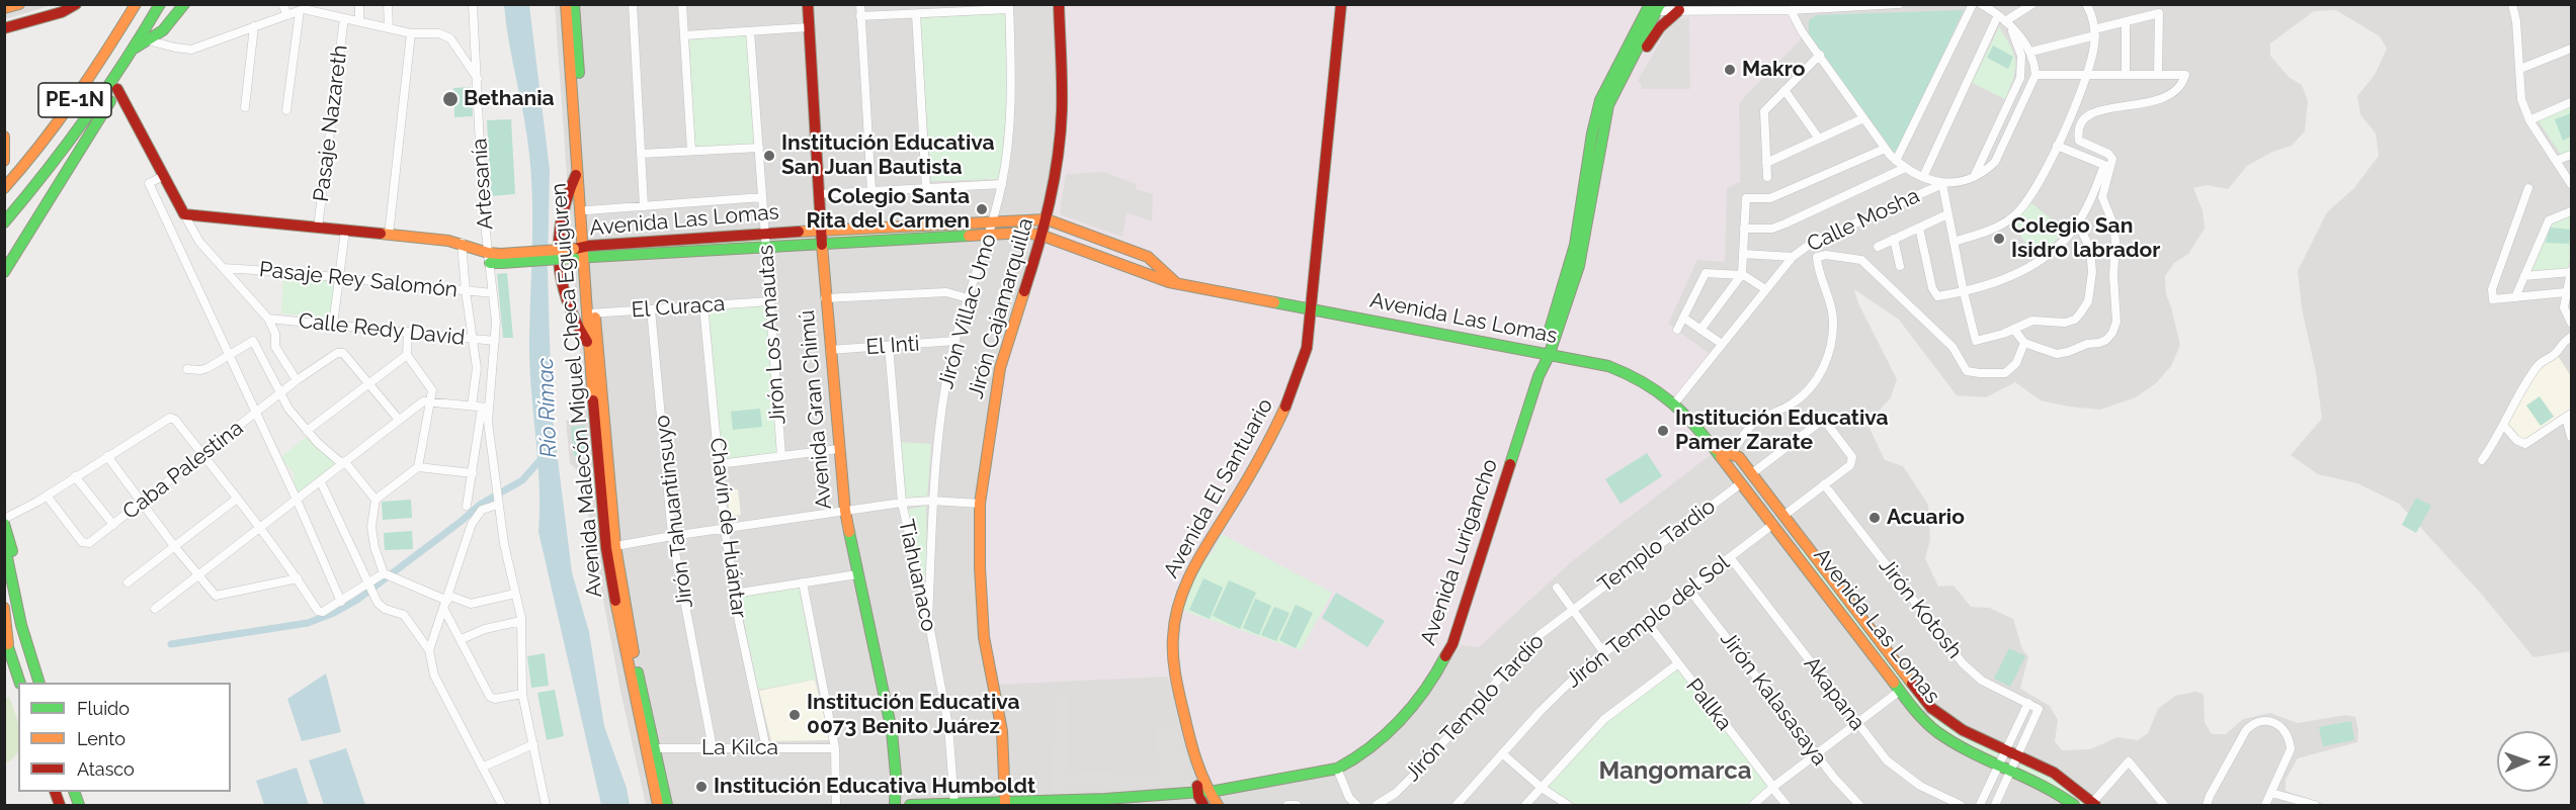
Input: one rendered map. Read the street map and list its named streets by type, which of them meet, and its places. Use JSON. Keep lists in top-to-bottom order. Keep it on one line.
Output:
{"streets":{"main road":["PE-1N","Avenida Las Lomas","Jirón Cajamarquilla","Avenida Malecón Miguel Checa Eguiguren","Avenida Gran Chimú","Avenida El Santuario","Avenida Lurigancho"],"street":["Pasaje Nazareth","Artesanía","Calle Mosha","Pasaje Rey Salomón","El Curaca","Jirón Villac Umo","Calle Redy David","Jirón Los Amautas","El Inti","Caba Palestina","Jirón Tahuantinsuyo","Chavín de Huántar","Templo Tardio","Tiahuanaco","Jirón Kotosh","Jirón Templo del Sol","Akapana","Jirón Kalasasaya","Pallka","Jirón Templo Tardío","La Kilca"]},"crossings":[["Pasaje Nazareth","Avenida Las Lomas"],["Artesanía","Avenida Las Lomas"],["Artesanía","Pasaje Rey Salomón"],["Artesanía","Calle Redy David"],["Avenida Las Lomas","Calle Mosha"],["Avenida Las Lomas","Jirón Cajamarquilla"],["Avenida Las Lomas","Jirón Villac Umo"],["Avenida Las Lomas","Jirón Los Amautas"],["Avenida Las Lomas","Avenida Malecón Miguel Checa Eguiguren"],["Avenida Las Lomas","Avenida Gran Chimú"],["Avenida Las Lomas","Avenida El Santuario"],["Avenida Las Lomas","Templo Tardio"],["Avenida Las Lomas","Avenida Lurigancho"],["Avenida Las Lomas","Jirón Kotosh"],["Avenida Las Lomas","Jirón Templo del Sol"],["El Curaca","Jirón Los Amautas"],["El Curaca","Avenida Malecón Miguel Checa Eguiguren"],["El Curaca","Jirón Tahuantinsuyo"],["El Curaca","Chavín de Huántar"],["Jirón Villac Umo","El Inti"],["Jirón Villac Umo","Tiahuanaco"],["El Inti","Avenida Gran Chimú"],["El Inti","Tiahuanaco"],["Avenida Malecón Miguel Checa Eguiguren","La Kilca"],["Avenida El Santuario","Avenida Lurigancho"],["Jirón Tahuantinsuyo","La Kilca"],["Chavín de Huántar","La Kilca"],["Templo Tardio","Jirón Templo Tardío"],["Jirón Templo del Sol","Akapana"],["Jirón Templo del Sol","Jirón Kalasasaya"],["Jirón Templo del Sol","Pallka"]],"districts":["Mangomarca"],"water":["Río Rímac"],"places":["Makro","Bethania","Institución Educativa San Juan Bautista","Colegio Santa Rita del Carmen","Colegio San Isidro labrador","Institución Educativa Pamer Zarate","Acuario","Institución Educativa 0073 Benito Juárez","Institución Educativa Humboldt"],"legend":["Fluido","Lento","Atasco"],"north":"right"}
